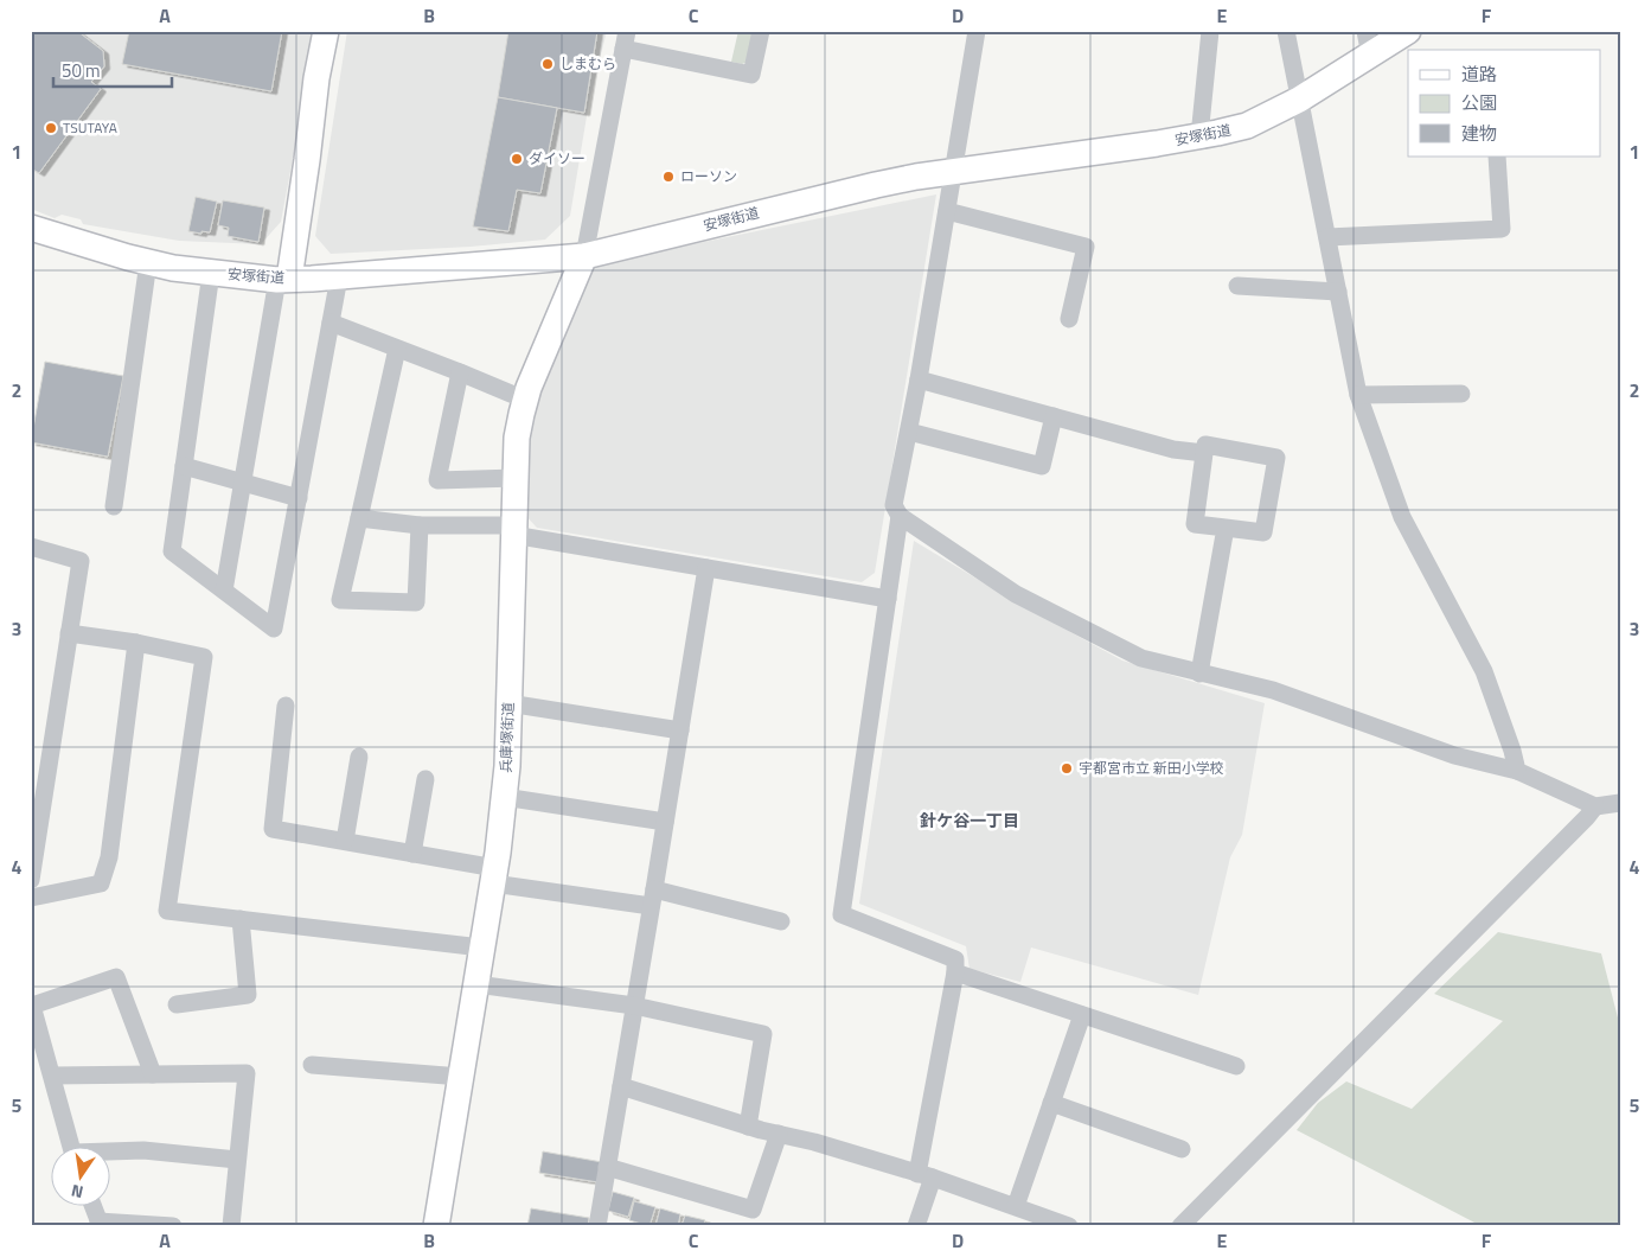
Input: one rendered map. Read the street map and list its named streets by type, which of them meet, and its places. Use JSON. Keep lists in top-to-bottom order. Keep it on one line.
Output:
{"streets":{"main road":["安塚街道","兵庫塚街道"]},"crossings":[["安塚街道","兵庫塚街道"]],"districts":["針ケ谷一丁目"],"places":["しまむら","TSUTAYA","ダイソー","ローソン","宇都宮市立 新田小学校"],"legend":["道路","公園","建物"],"scale_bar":"50 m","north":"bottom","grid":{"columns":["A","B","C","D","E","F"],"rows":["1","2","3","4","5"]}}
